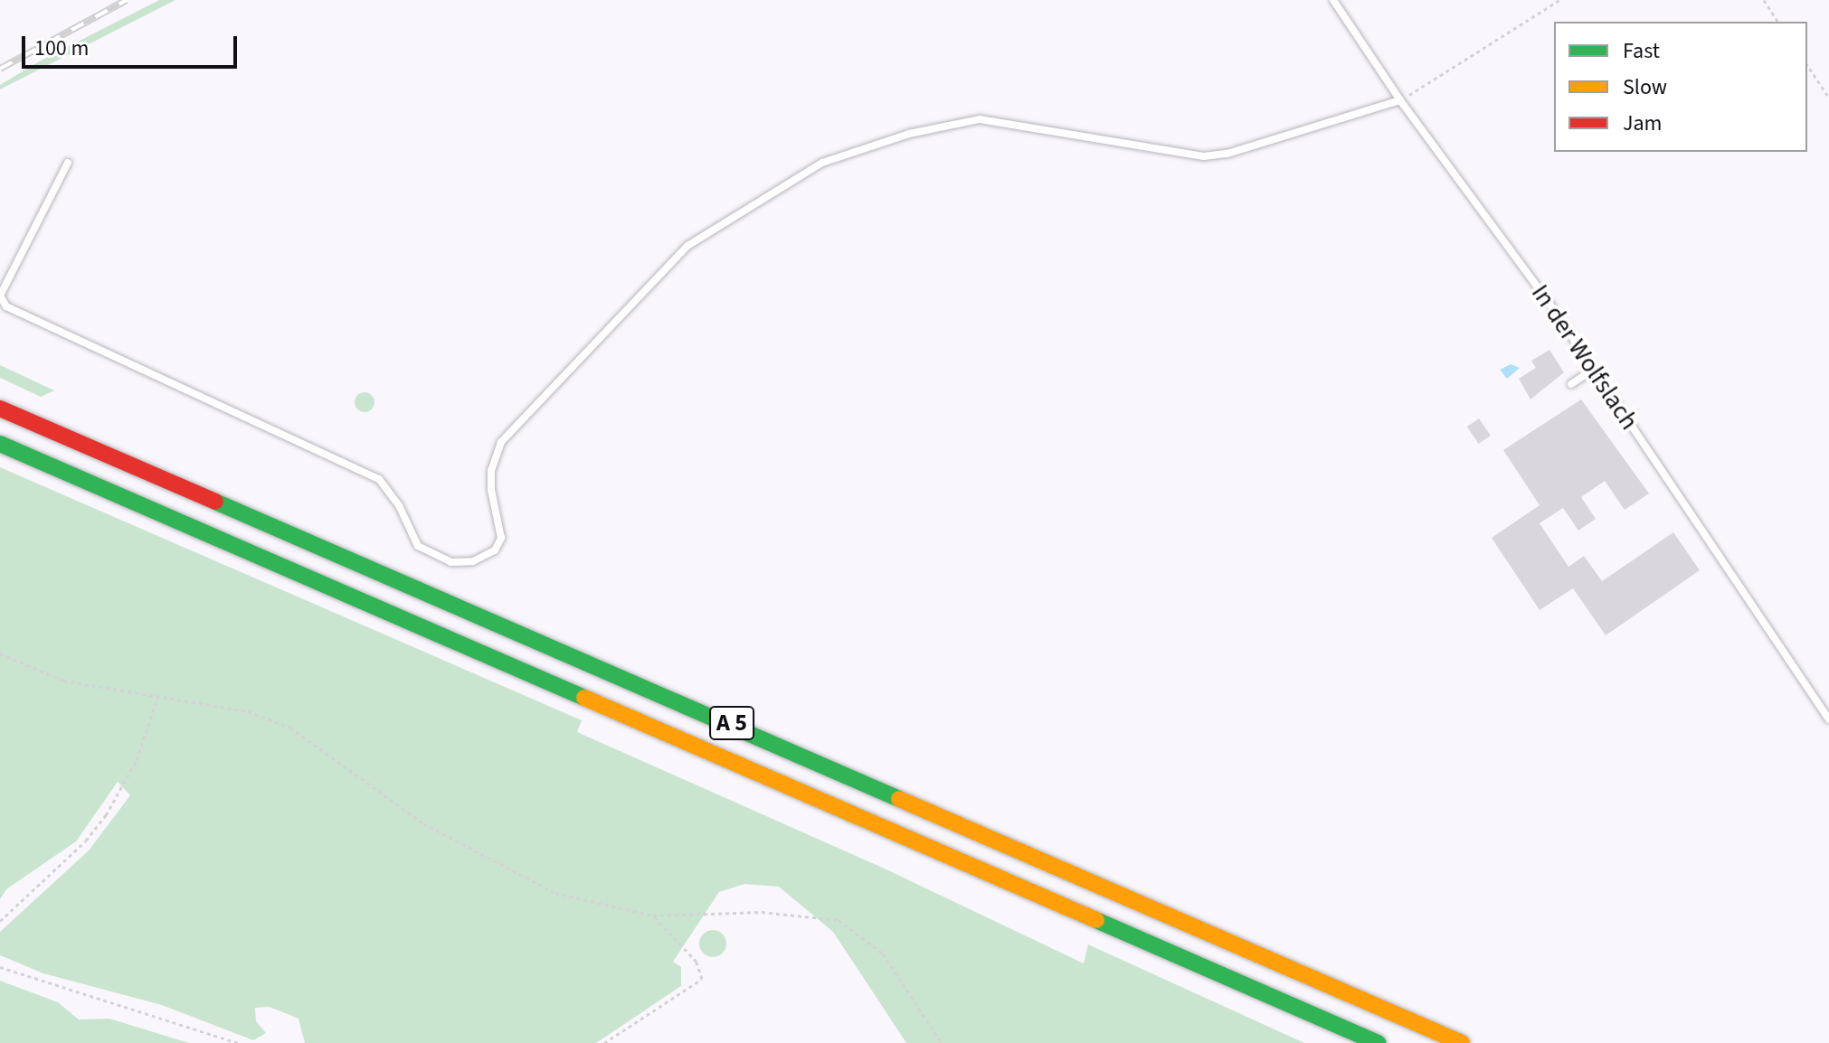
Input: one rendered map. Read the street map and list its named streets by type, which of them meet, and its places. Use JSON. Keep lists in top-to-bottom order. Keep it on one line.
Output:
{"streets":{"highway":["A 5"],"lane":["In der Wolfslach"]},"legend":["Fast","Slow","Jam"],"scale_bar":"100 m"}
